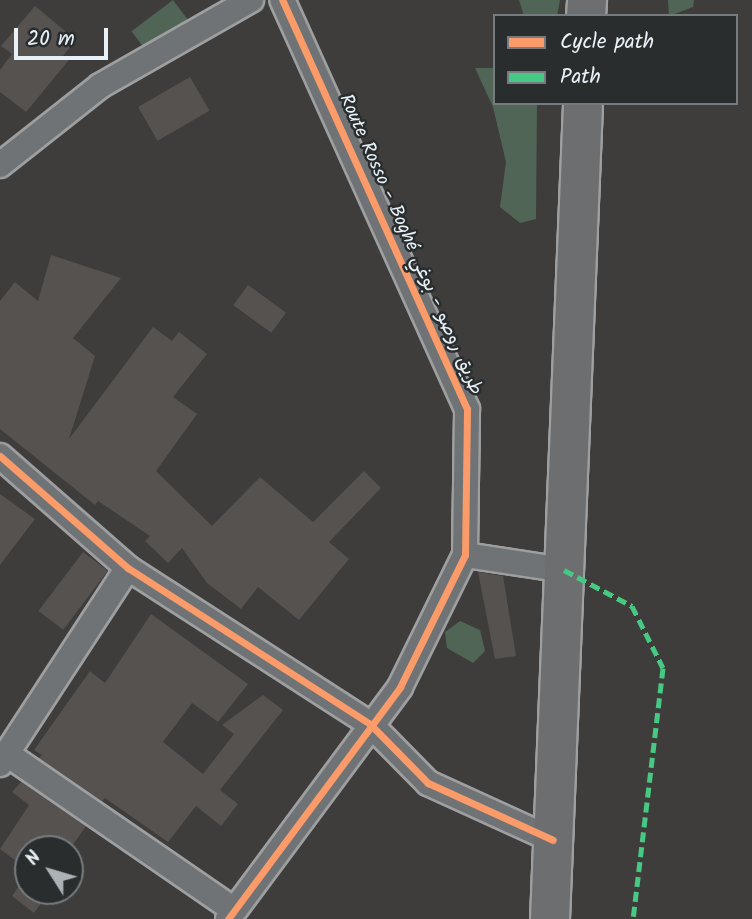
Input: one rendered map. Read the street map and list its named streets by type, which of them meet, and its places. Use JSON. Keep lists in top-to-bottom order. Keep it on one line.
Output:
{"streets":{"street":["Route Rosso - Boghé طريق روصو - بوغي"]},"legend":["Cycle path","Path"],"scale_bar":"20 m","north":"top left"}
